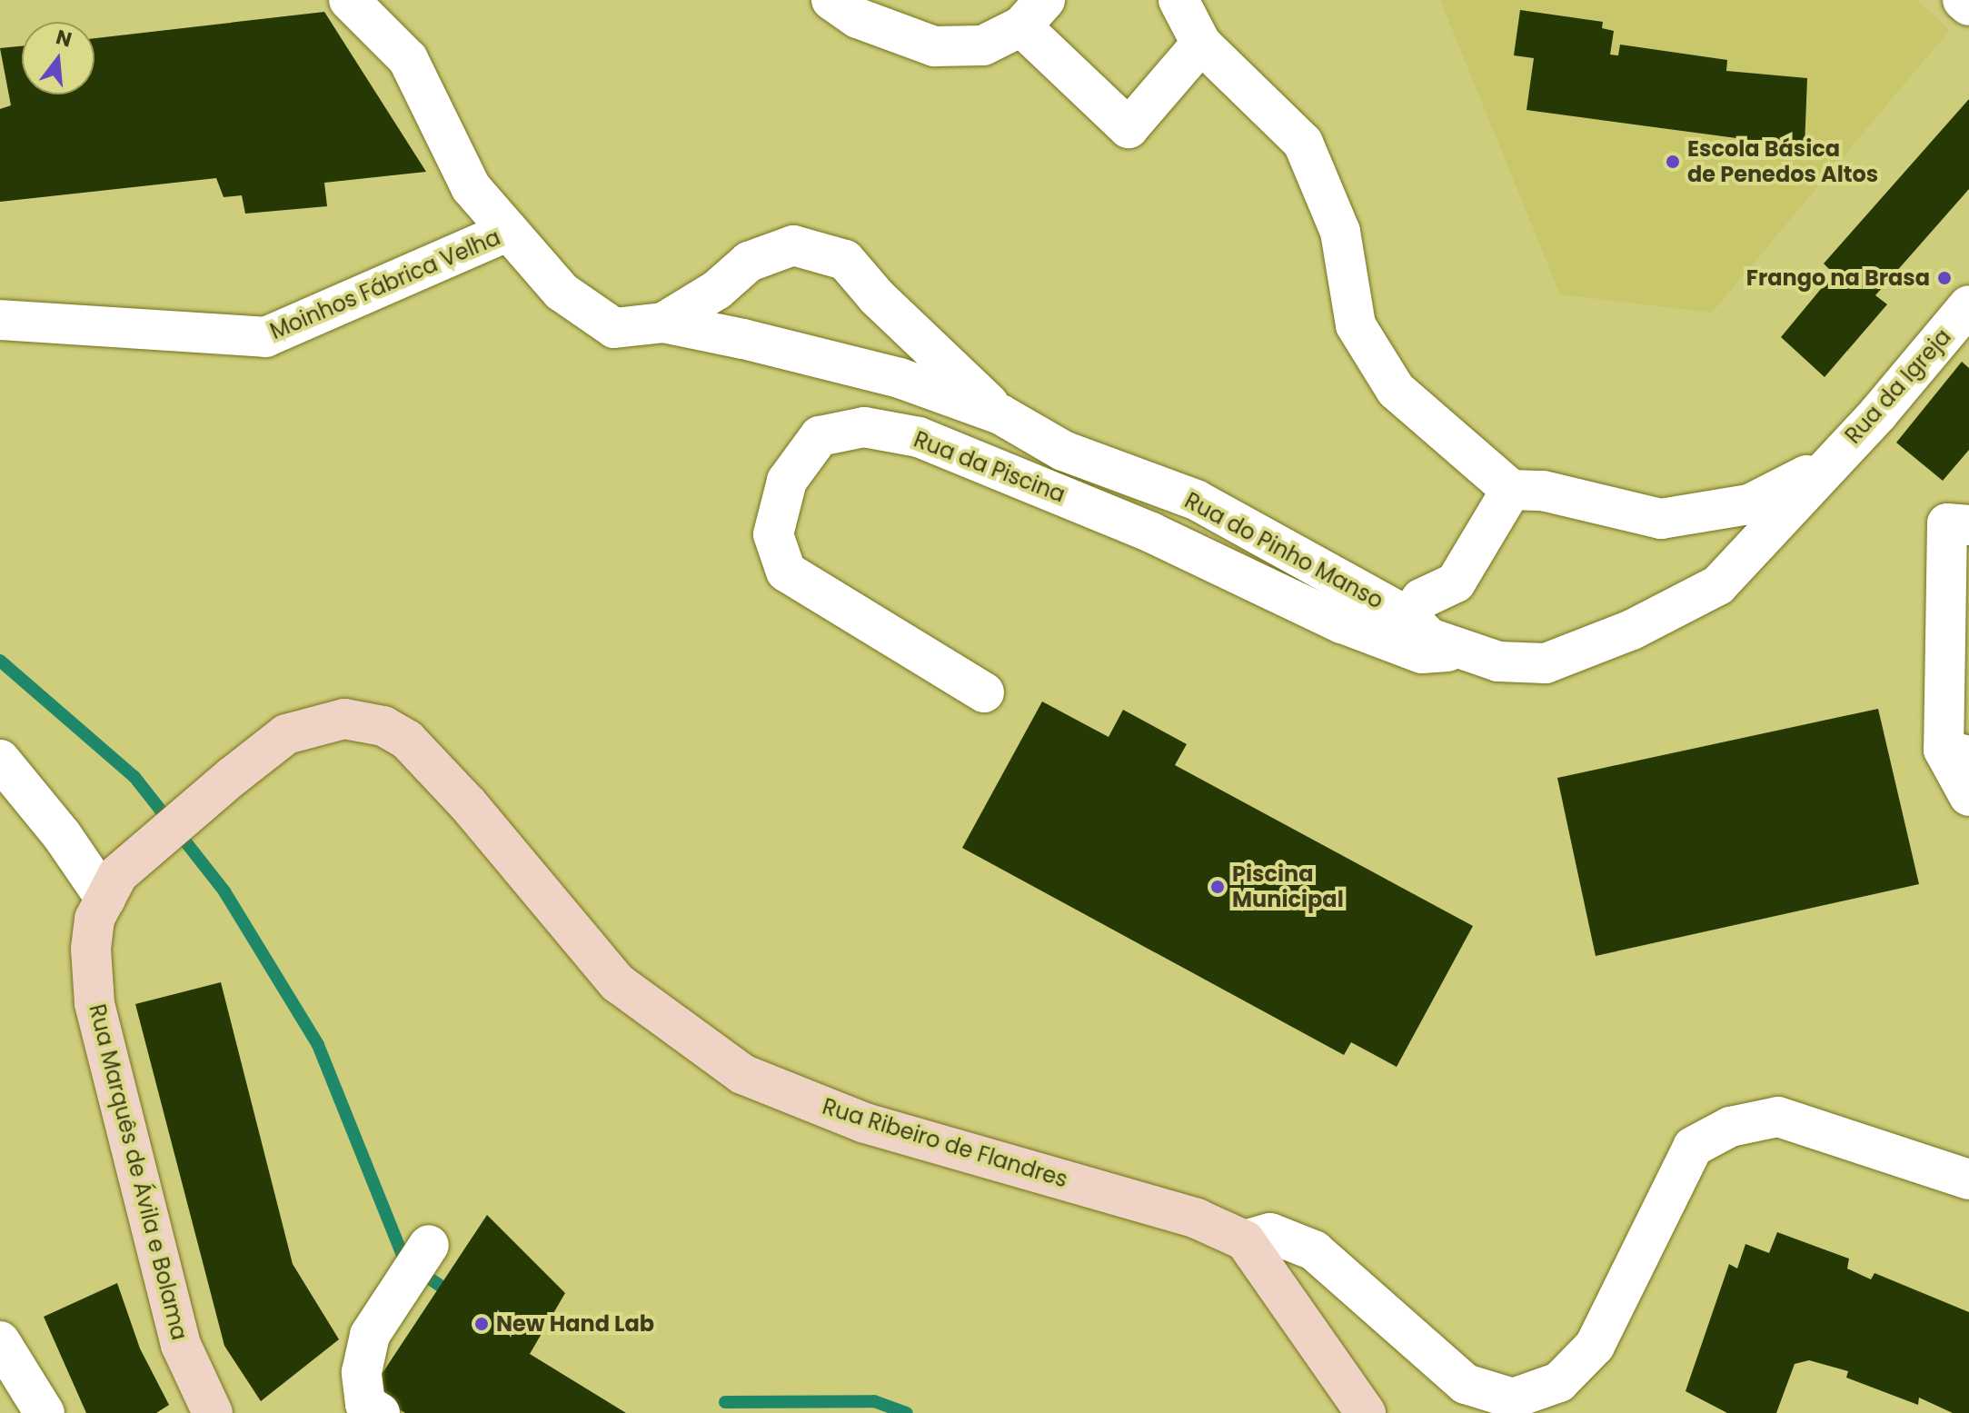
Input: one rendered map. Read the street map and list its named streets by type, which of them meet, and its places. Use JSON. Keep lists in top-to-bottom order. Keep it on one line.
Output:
{"streets":{"main road":["Rua Ribeiro de Flandres","Rua Marquês de Ávila e Bolama"],"street":["Moinhos Fábrica Velha","Rua da Igreja","Rua da Piscina","Rua do Pinho Manso"]},"crossings":[["Moinhos Fábrica Velha","Rua do Pinho Manso"],["Rua da Igreja","Rua da Piscina"],["Rua da Igreja","Rua do Pinho Manso"],["Rua da Piscina","Rua do Pinho Manso"],["Rua Ribeiro de Flandres","Rua Marquês de Ávila e Bolama"]],"places":["Escola Básica de Penedos Altos","Frango na Brasa","Piscina Municipal","New Hand Lab"],"north":"top"}
